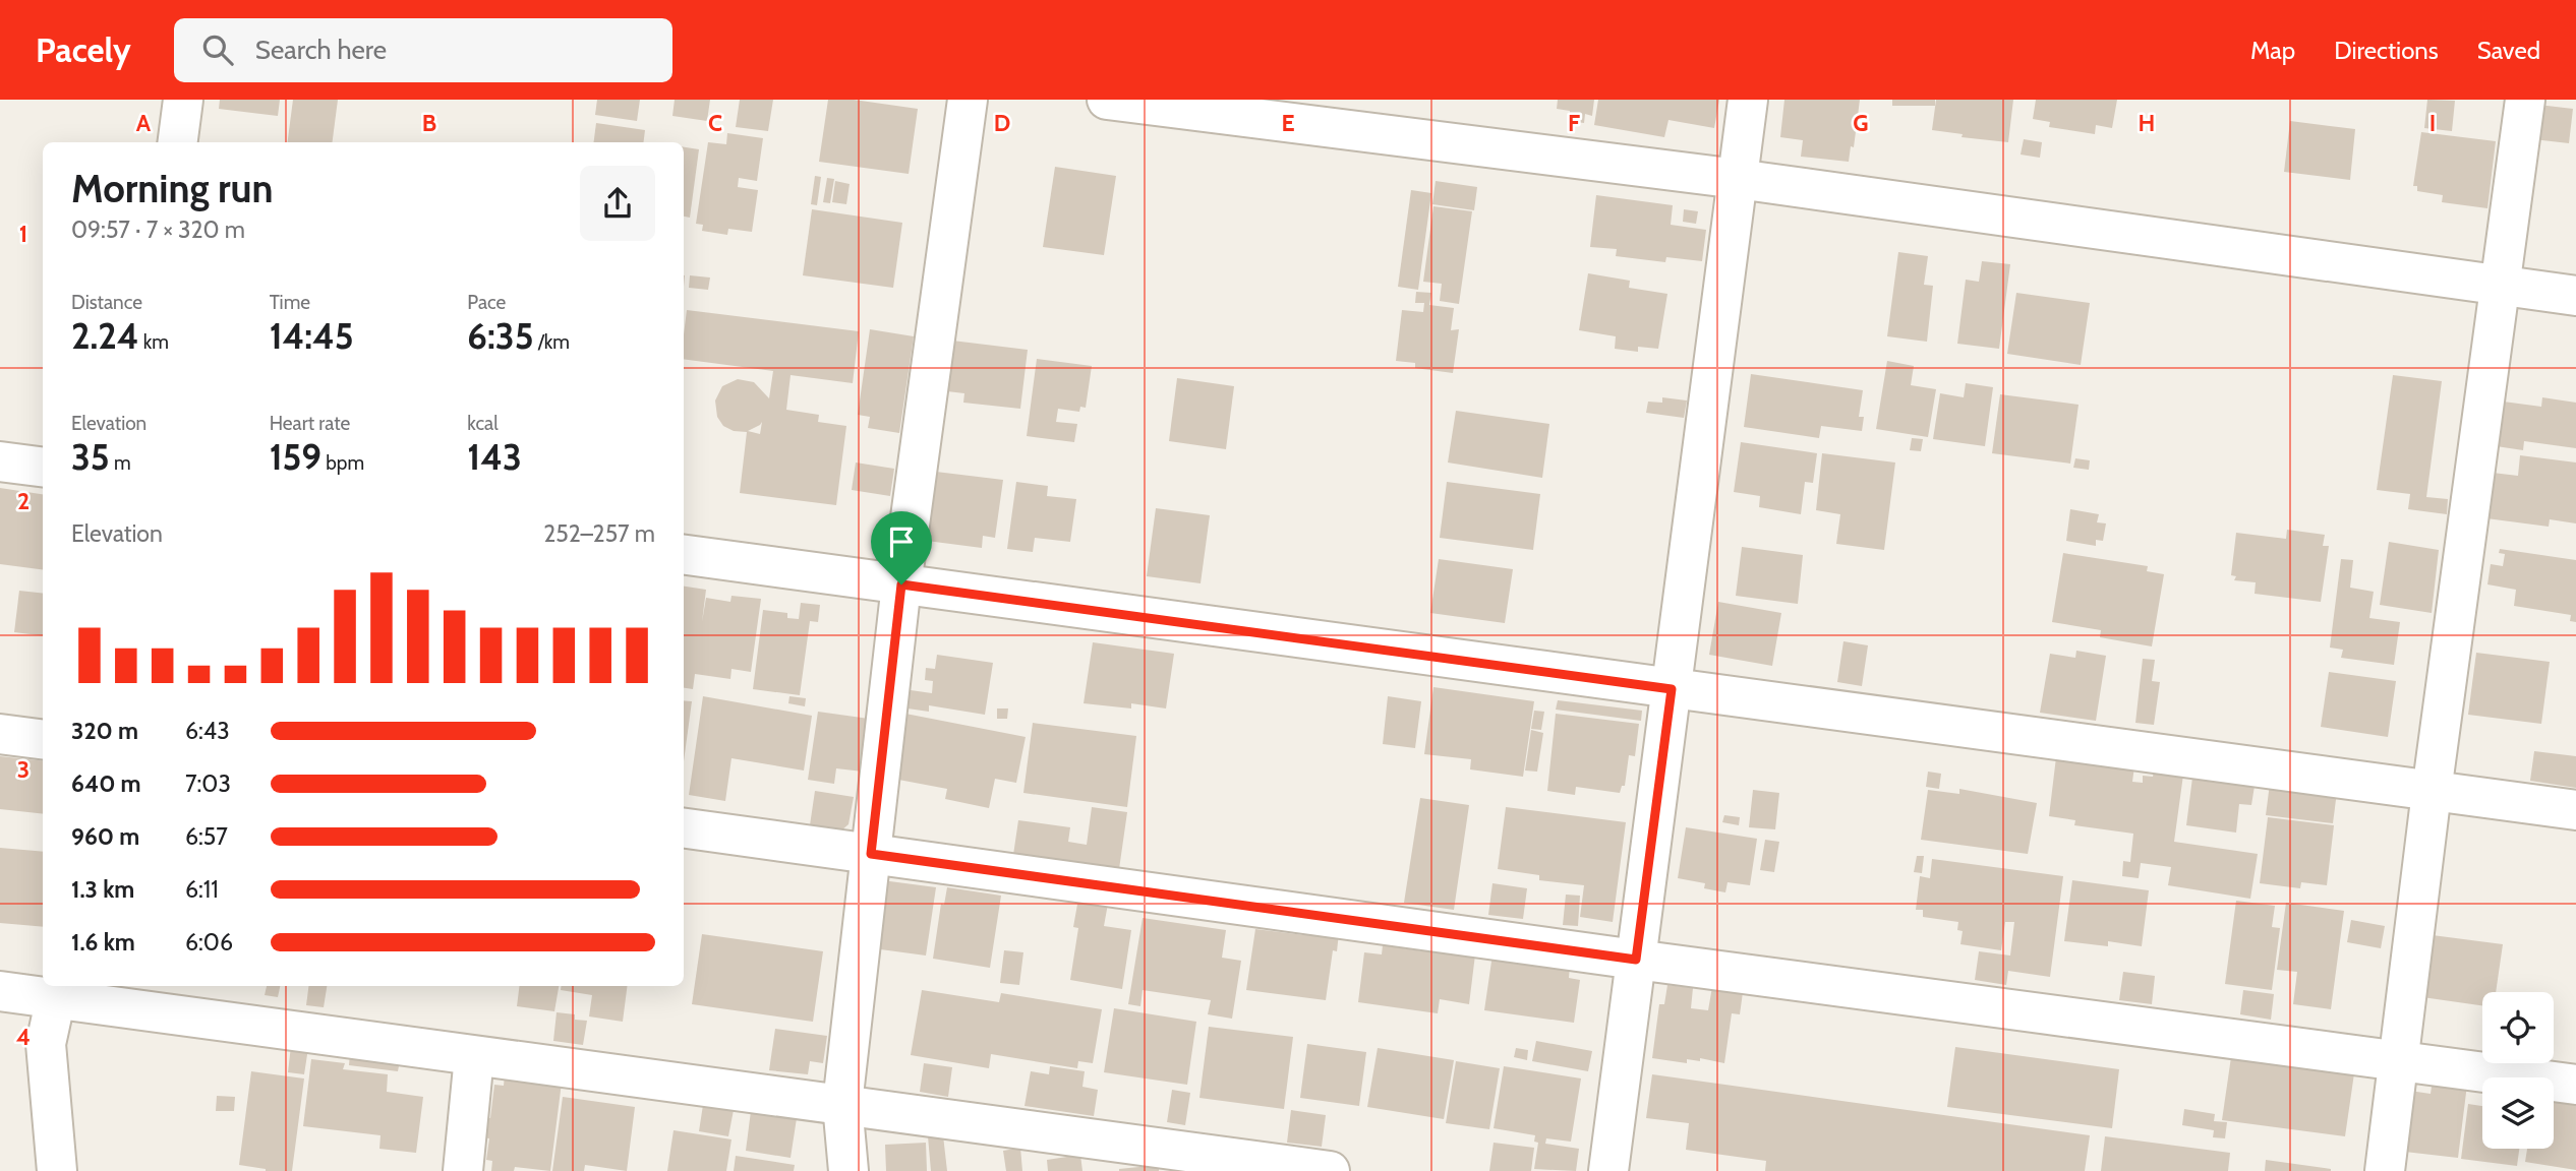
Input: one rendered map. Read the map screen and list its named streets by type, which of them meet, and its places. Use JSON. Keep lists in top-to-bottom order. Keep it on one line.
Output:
{"page":{"header":"Pacely","search":"Search here","nav":["Map","Directions","Saved"],"heading":["Morning run","09:57 · 7 × 320 m"],"stats":[["Distance","2.24 km"],["Time","14:45"],["Pace","6:35 /km"],["Elevation","35 m"],["Heart rate","159 bpm"],["kcal","143"]],"chart":["Elevation","252–257 m"],"list":[{"name":"320 m","note":"6:43"},{"name":"640 m","note":"7:03"},{"name":"960 m","note":"6:57"},{"name":"1.3 km","note":"6:11"},{"name":"1.6 km","note":"6:06"}]},"grid":{"columns":["A","B","C","D","E","F","G","H","I"],"rows":["1","2","3","4"]}}
